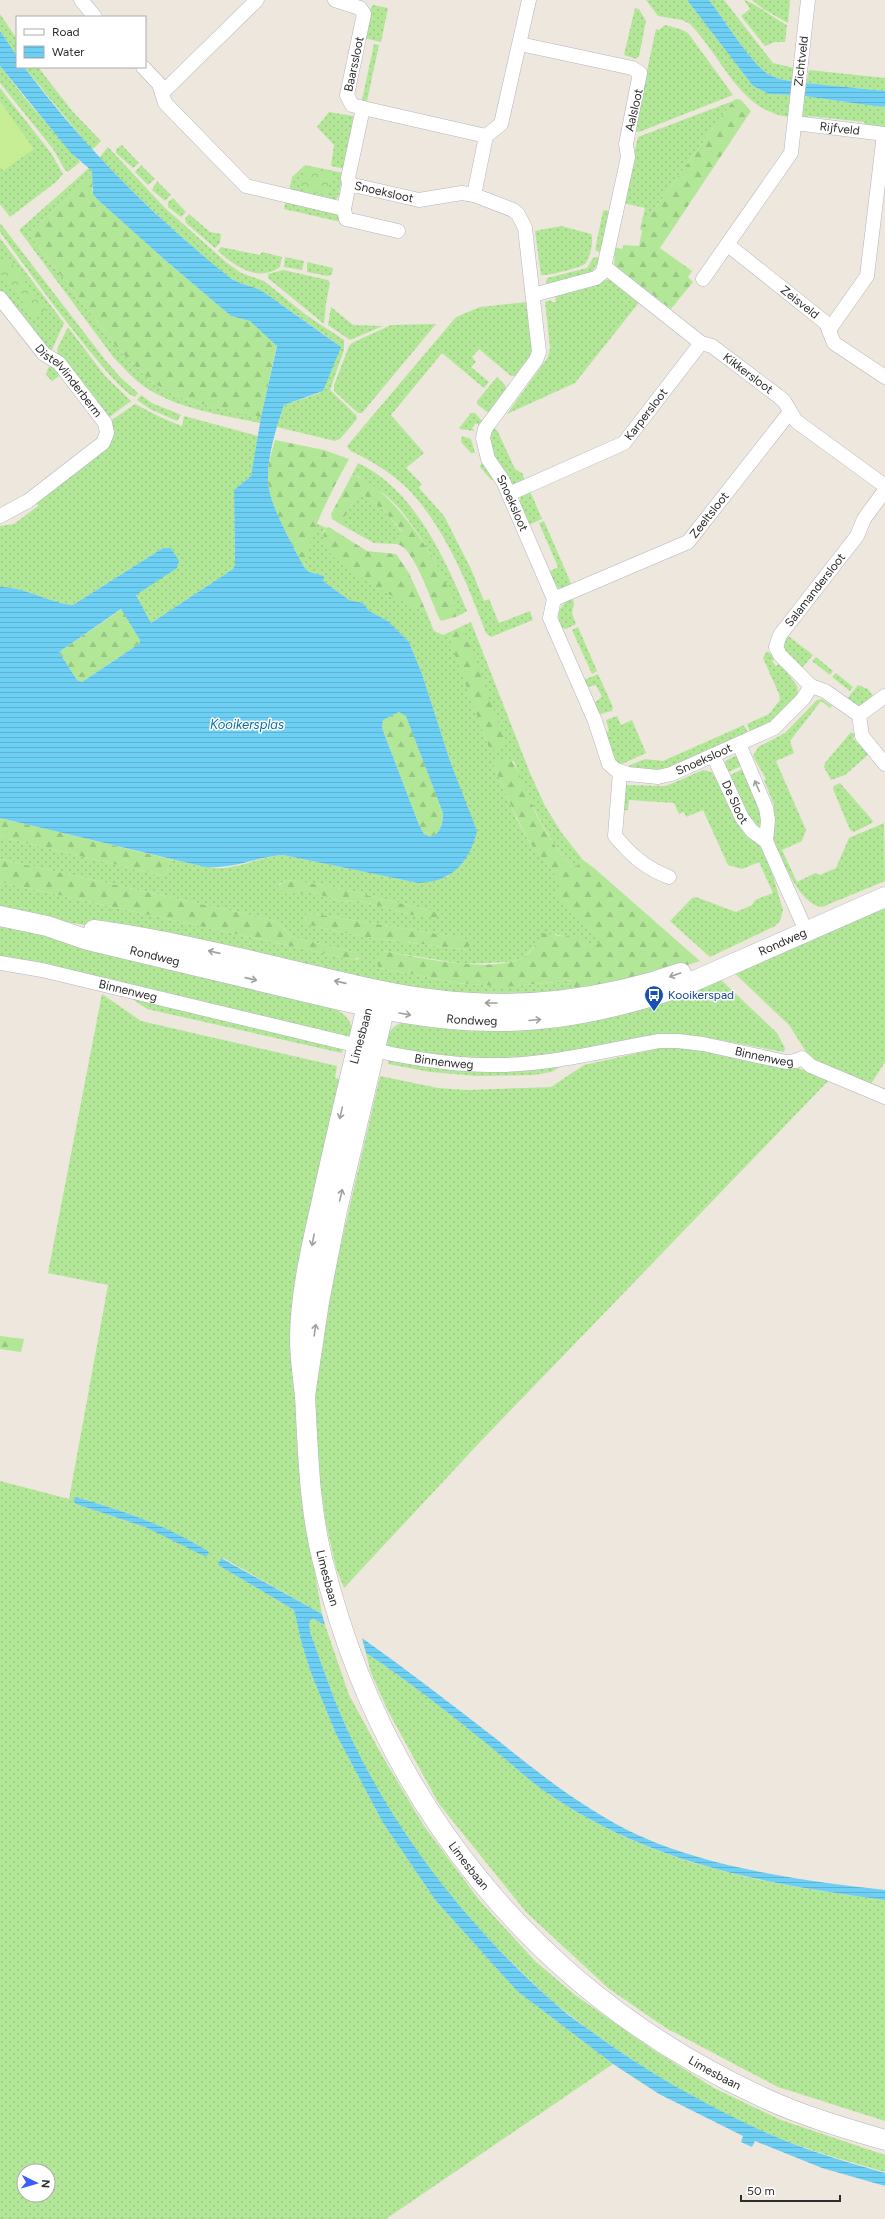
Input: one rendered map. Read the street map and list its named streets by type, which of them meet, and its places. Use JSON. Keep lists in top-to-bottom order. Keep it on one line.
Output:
{"streets":{"main road":["Rondweg","Limesbaan"],"street":["Zichtveld","Baarssloot","Aalsloot","Rijfveld","Snoeksloot","Zeisveld","Kikkersloot","Distelvlinderberm","Karpersloot","Zeeltsloot","Salamandersloot","De Sloot","Binnenweg"]},"crossings":[["Zichtveld","Rijfveld"],["Baarssloot","Snoeksloot"],["Aalsloot","Kikkersloot"],["Snoeksloot","Karpersloot"],["Snoeksloot","Zeeltsloot"],["Snoeksloot","Salamandersloot"],["Snoeksloot","De Sloot"],["Kikkersloot","Karpersloot"],["Kikkersloot","Zeeltsloot"],["De Sloot","Rondweg"],["Rondweg","Limesbaan"],["Binnenweg","Limesbaan"]],"water":["Kooikersplas"],"places":{"bus stop":["Kooikerspad"]},"legend":["Road","Water"],"scale_bar":"50 m","north":"right"}
